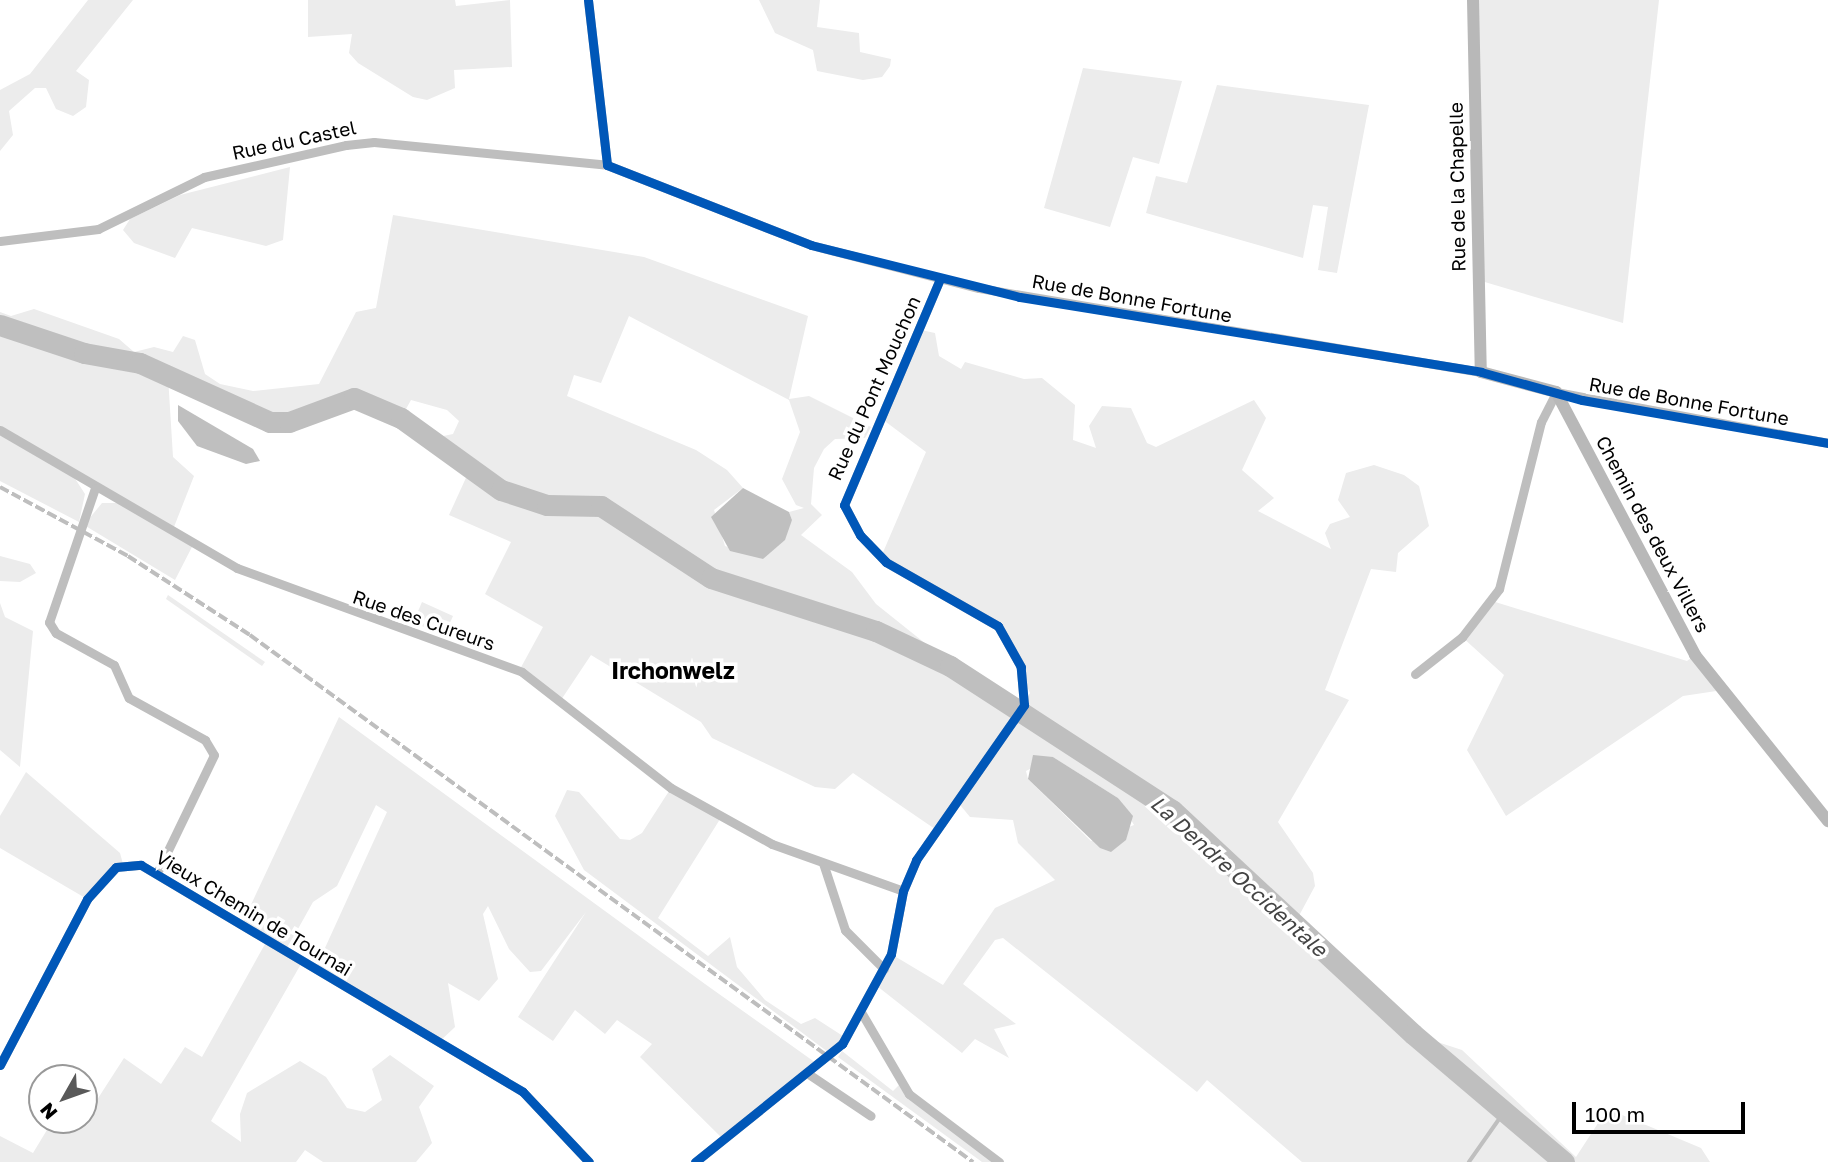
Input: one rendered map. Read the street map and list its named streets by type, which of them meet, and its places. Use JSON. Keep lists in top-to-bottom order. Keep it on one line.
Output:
{"streets":{"street":["Rue du Castel","Rue de la Chapelle","Rue de Bonne Fortune","Rue du Pont Mouchon","Chemin des deux Villers","Rue des Cureurs","Vieux Chemin de Tournai"]},"crossings":[["Rue du Castel","Rue de Bonne Fortune"],["Rue de la Chapelle","Rue de Bonne Fortune"],["Rue de Bonne Fortune","Rue du Pont Mouchon"],["Rue de Bonne Fortune","Chemin des deux Villers"],["Rue du Pont Mouchon","Rue des Cureurs"]],"districts":["Irchonwelz"],"water":["La Dendre Occidentale"],"scale_bar":"100 m","north":"bottom left"}
